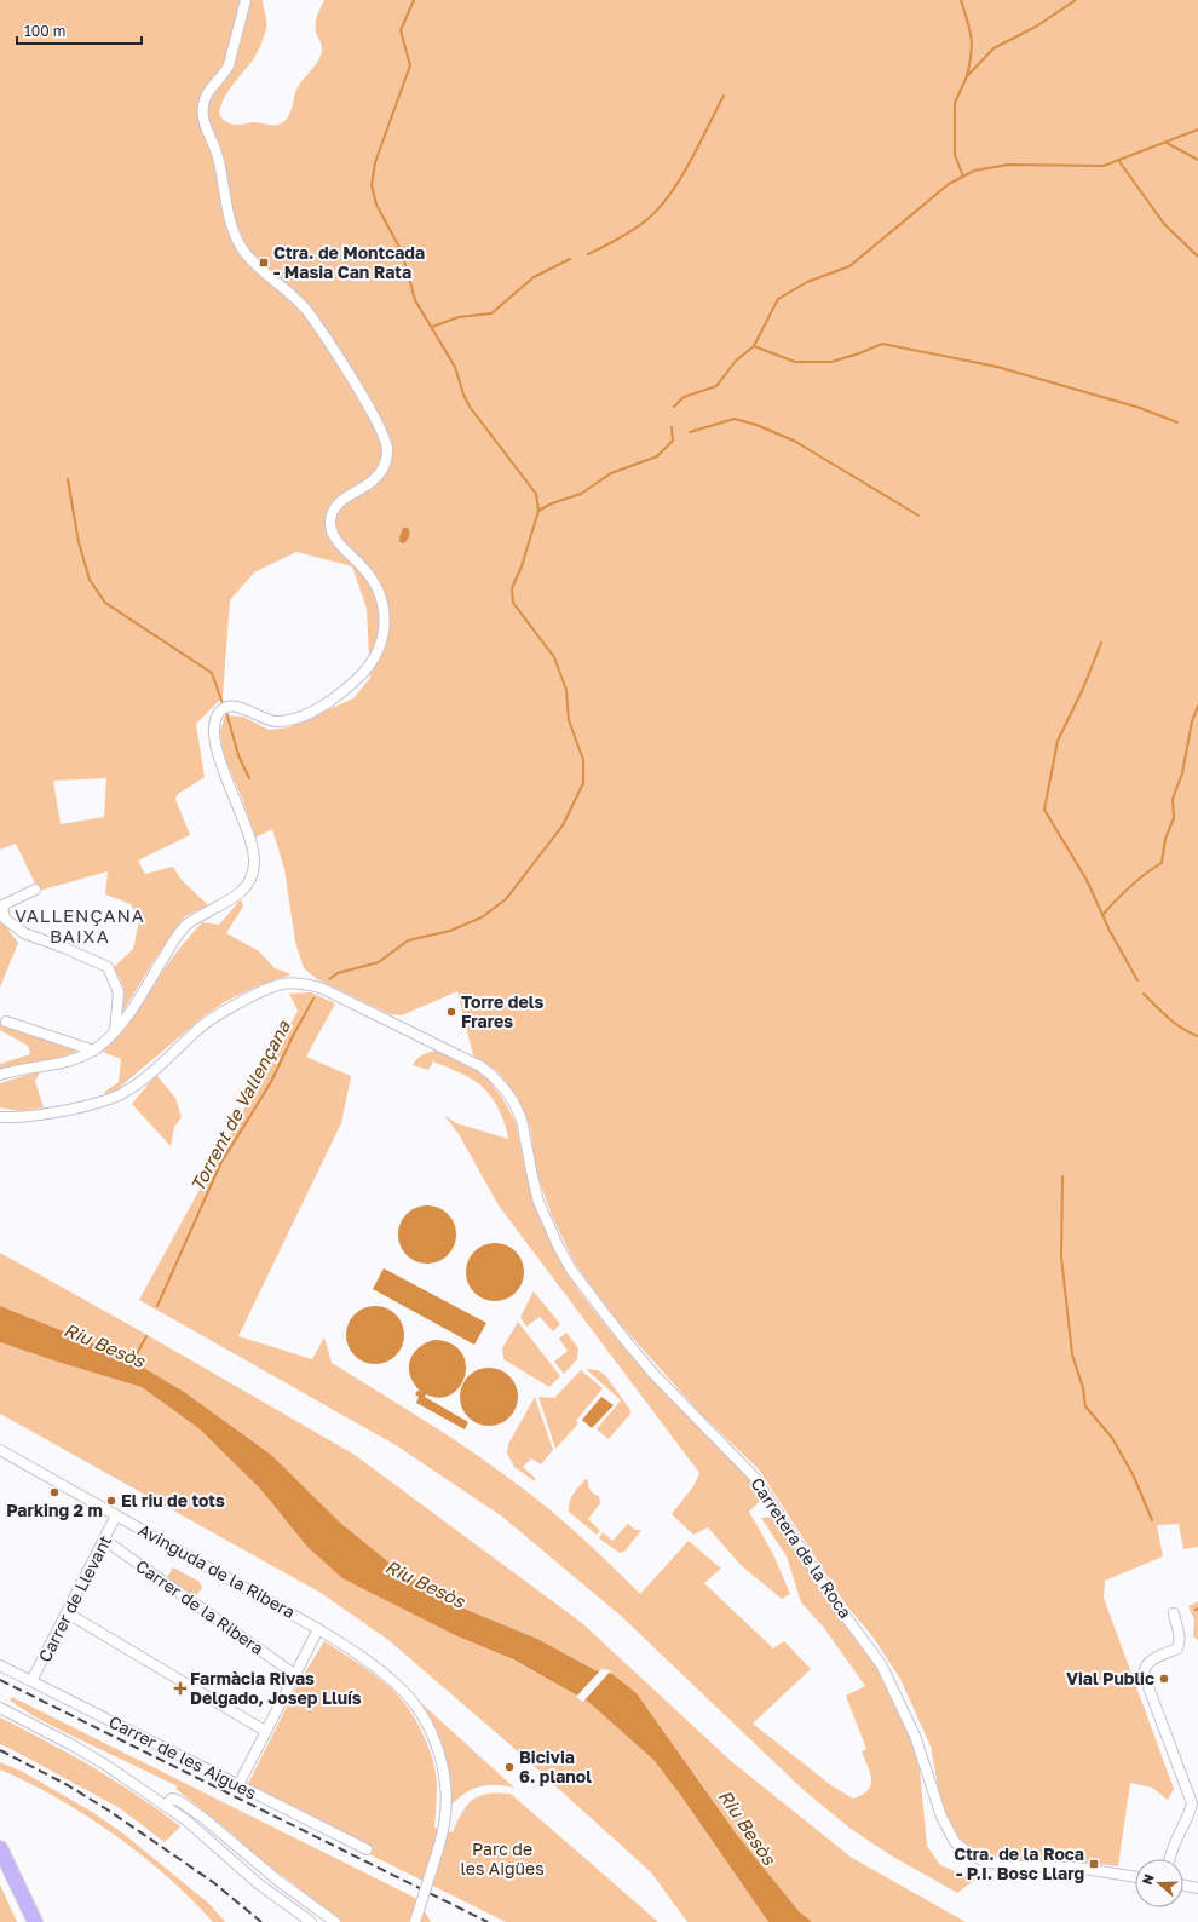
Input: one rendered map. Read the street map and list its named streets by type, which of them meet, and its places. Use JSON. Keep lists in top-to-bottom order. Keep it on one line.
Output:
{"streets":{"street":["Carretera de la Roca","Avinguda de la Ribera","Carrer de Llevant","Carrer de la Ribera","Carrer de les Aigues"]},"crossings":[["Avinguda de la Ribera","Carrer de Llevant"],["Carrer de Llevant","Carrer de la Ribera"],["Carrer de Llevant","Carrer de les Aigues"]],"districts":["VALLENÇANA BAIXA"],"water":["Torrent de Vallençana","Riu Besòs"],"parks":["Parc de les Aigües"],"places":{"transit":["Ctra. de Montcada - Masia Can Rata","Ctra. de la Roca - P.I. Bosc Llarg"],"other":["Torre dels Frares","Parking 2 m","El riu de tots","Vial Public","Bicivia 6. planol"],"health":["Farmàcia Rivas Delgado, Josep Lluís"]},"scale_bar":"100 m","north":"left"}
